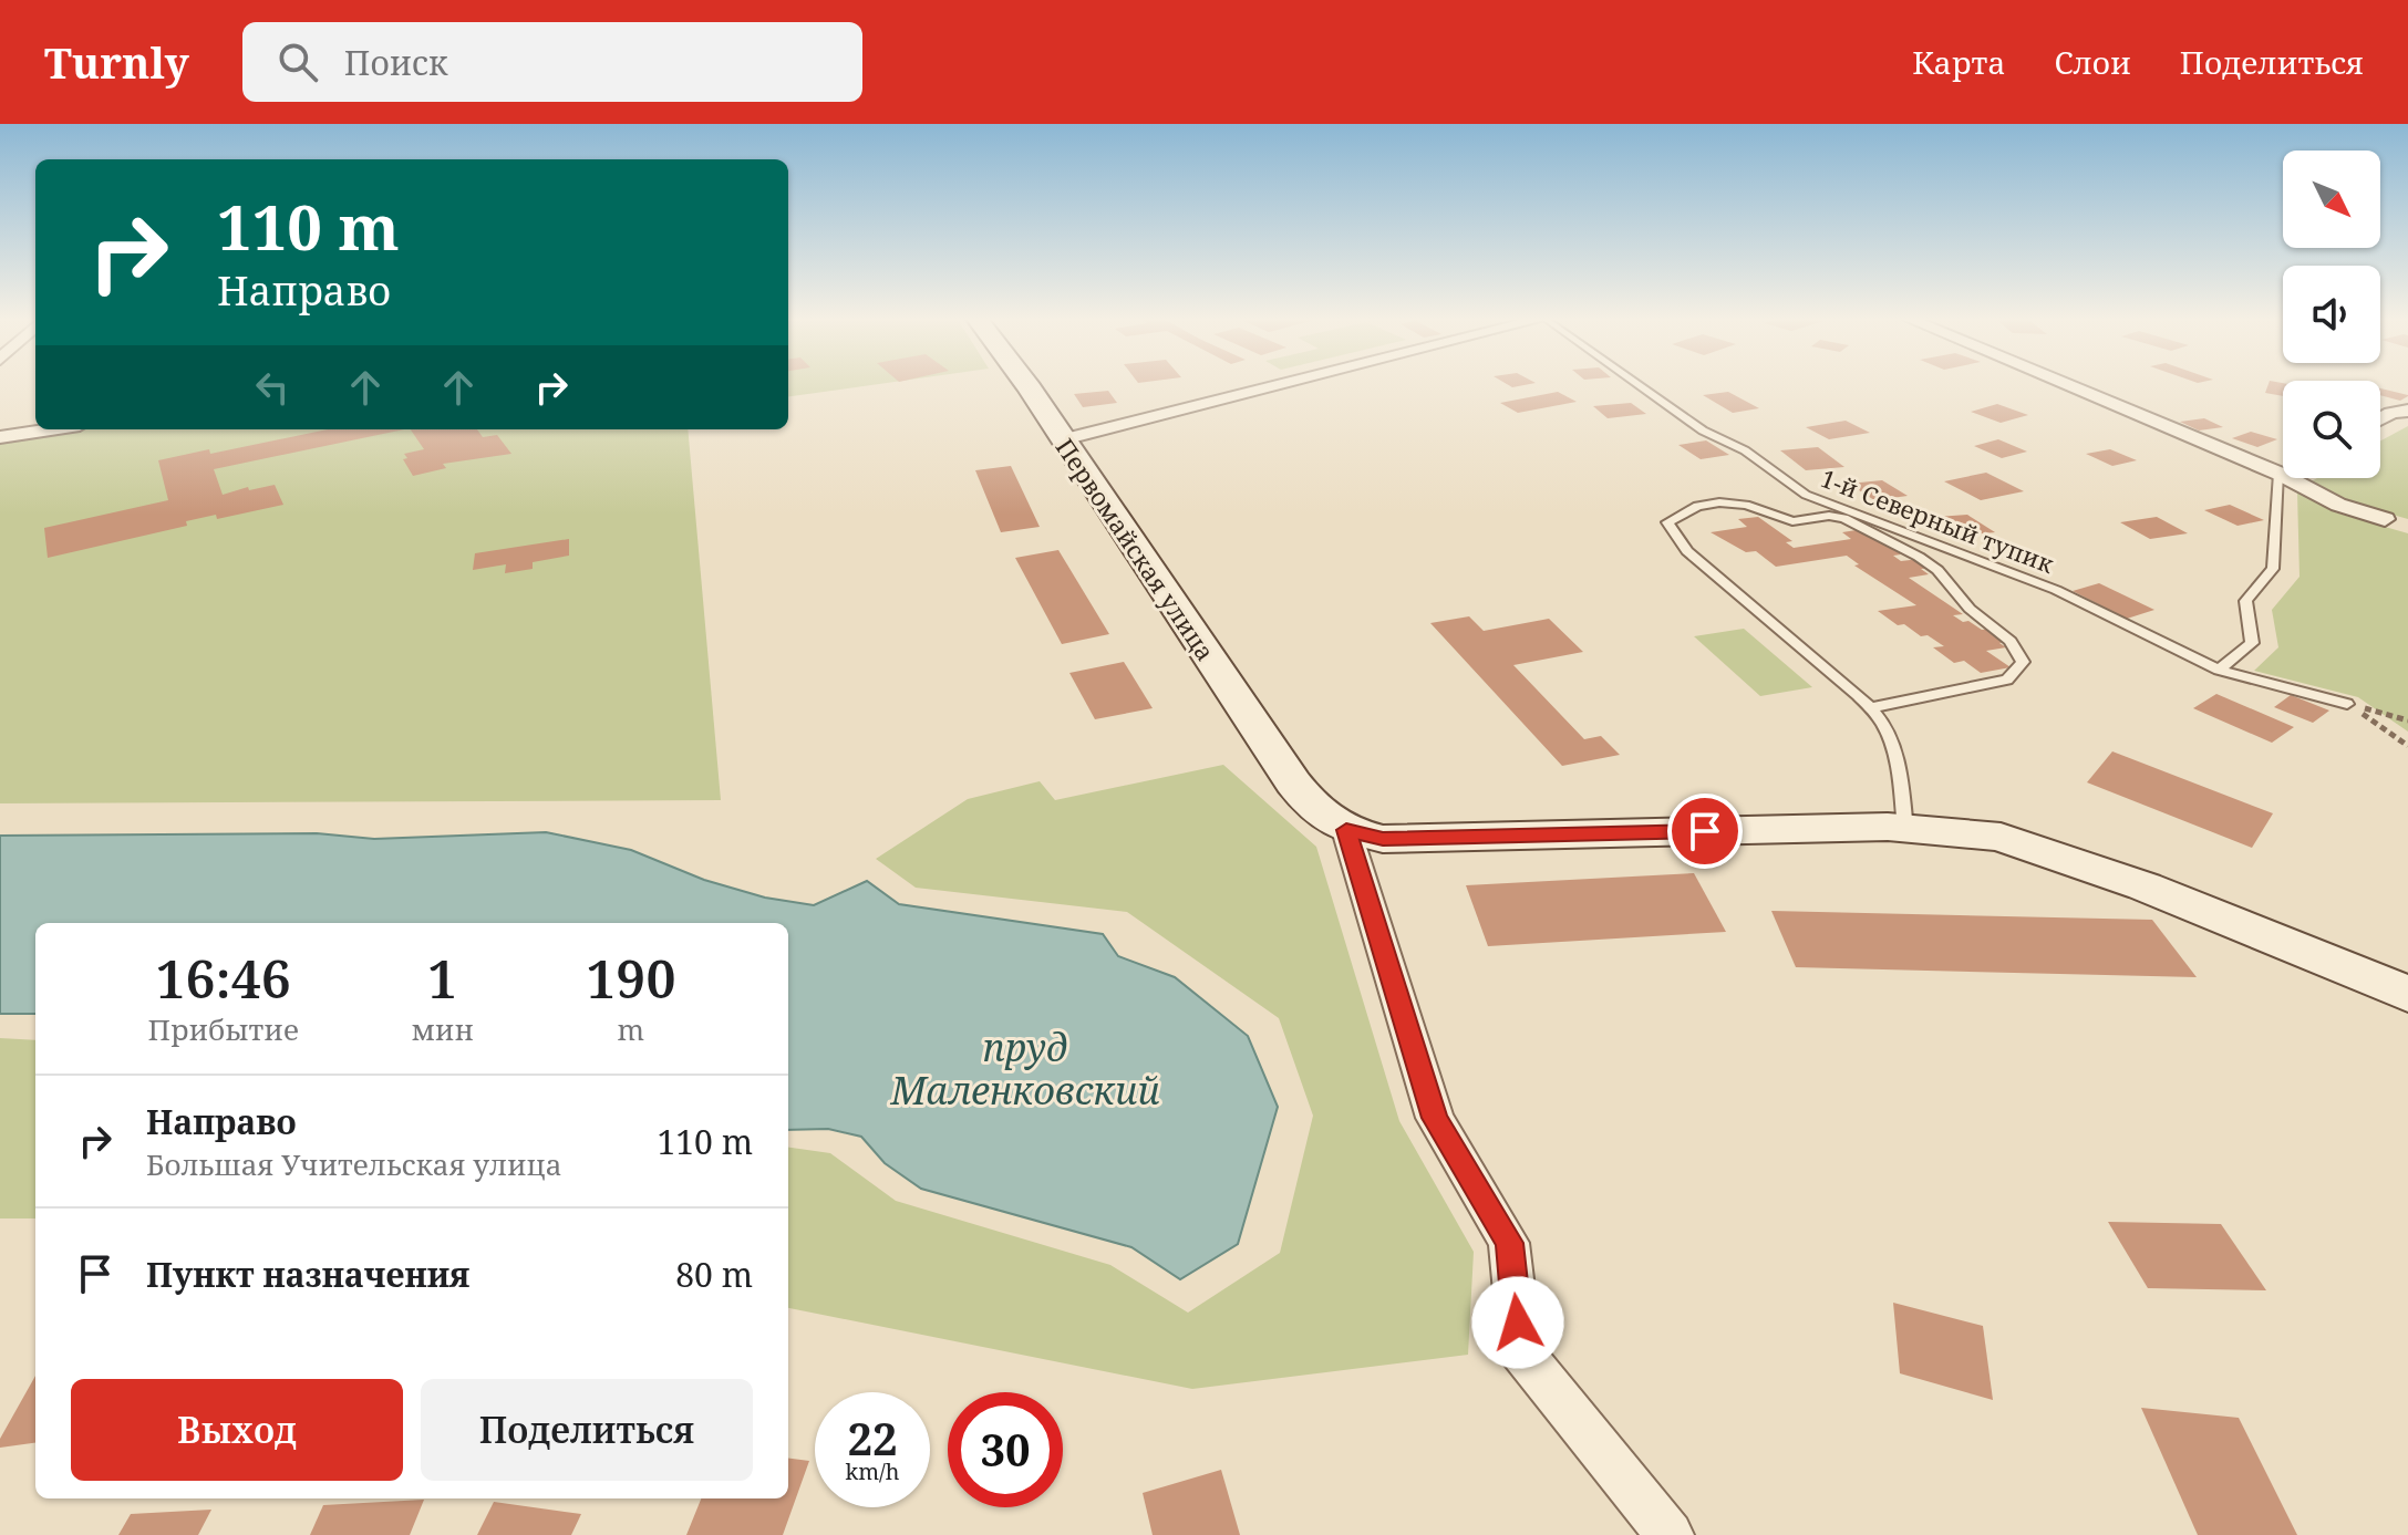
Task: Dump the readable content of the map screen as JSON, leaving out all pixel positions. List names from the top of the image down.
{
  "streets": {
    "main road": ["Первомайская улица"],
    "lane": ["1-й Северный тупик"]
  },
  "water": ["пруд Маленковский"],
  "north": "bottom right",
  "page": {
    "header": "Turnly",
    "search": "Поиск",
    "nav": ["Карта", "Слои", "Поделиться"],
    "turn": ["110 m", "Направо"],
    "eta": [
      "16:46",
      "Прибытие",
      "1",
      "мин",
      "190",
      "m"
    ],
    "list": [
      {
        "name": "Направо",
        "note": "Большая Учительская улица",
        "value": "110 m"
      },
      {
        "name": "Пункт назначения",
        "value": "80 m"
      }
    ],
    "buttons": ["Выход", "Поделиться"],
    "speed": "22 km/h",
    "limit": "30"
  }
}
